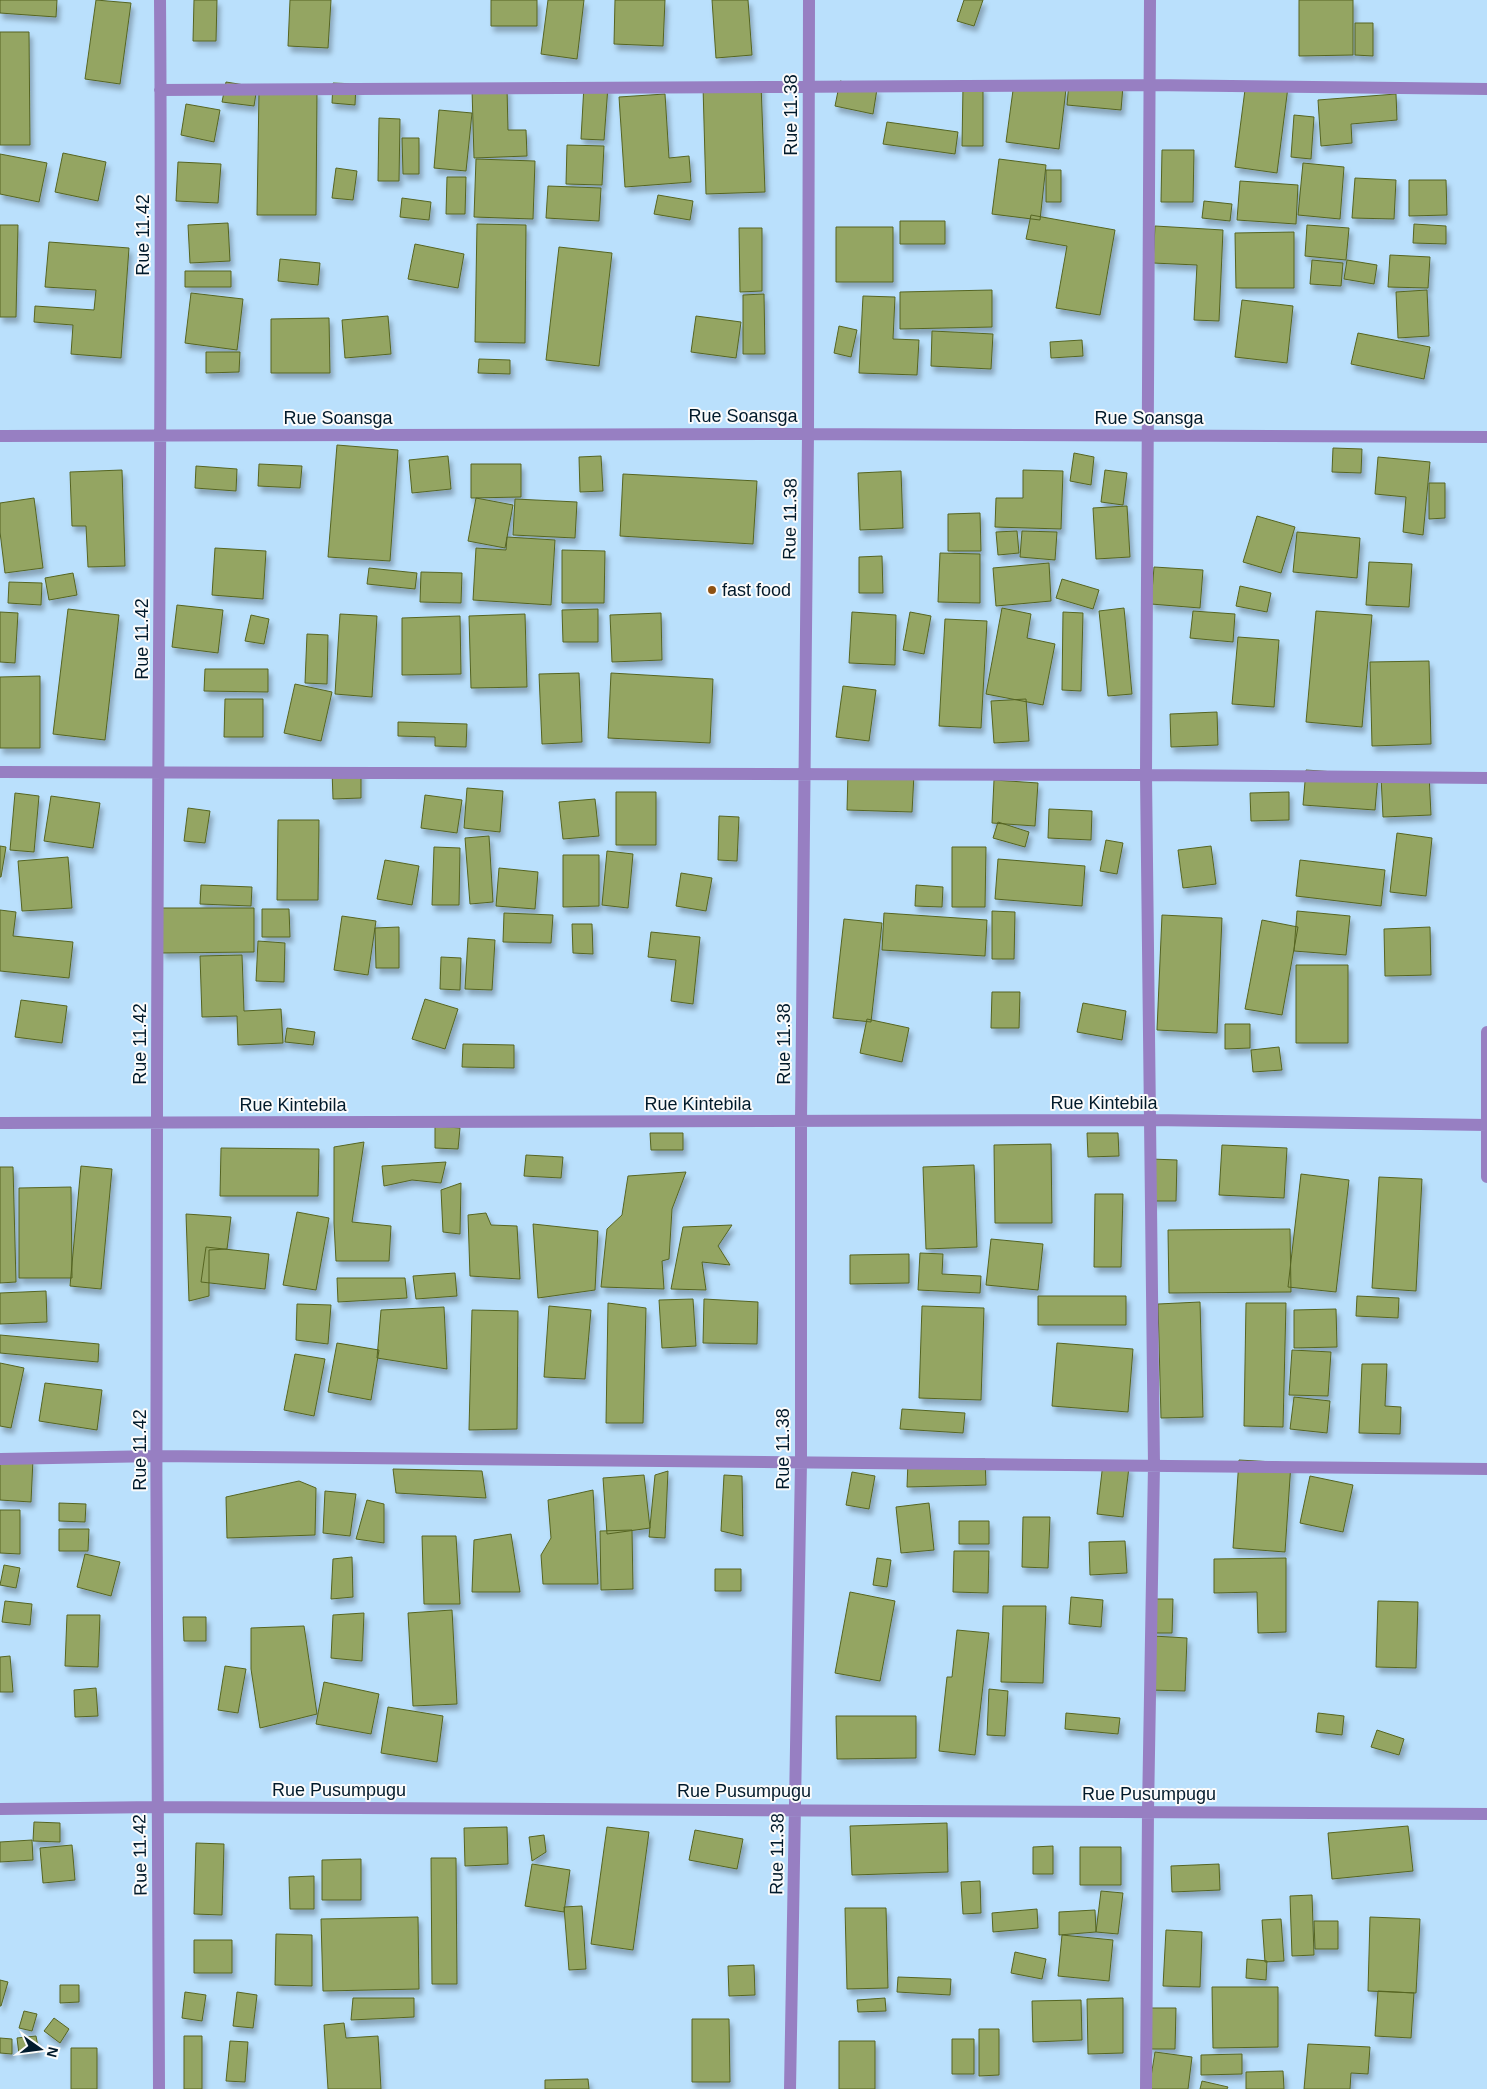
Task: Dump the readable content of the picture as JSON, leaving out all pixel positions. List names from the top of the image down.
{
  "streets": {
    "street": [
      "Rue 11.38",
      "Rue 11.42",
      "Rue Soansga",
      "Rue Kintebila",
      "Rue Pusumpugu"
    ]
  },
  "crossings": [
    ["Rue 11.38", "Rue Soansga"],
    ["Rue 11.38", "Rue Kintebila"],
    ["Rue 11.38", "Rue Pusumpugu"],
    ["Rue 11.42", "Rue Soansga"],
    ["Rue 11.42", "Rue Kintebila"],
    ["Rue 11.42", "Rue Pusumpugu"]
  ],
  "places": ["fast food"],
  "north": "right"
}
